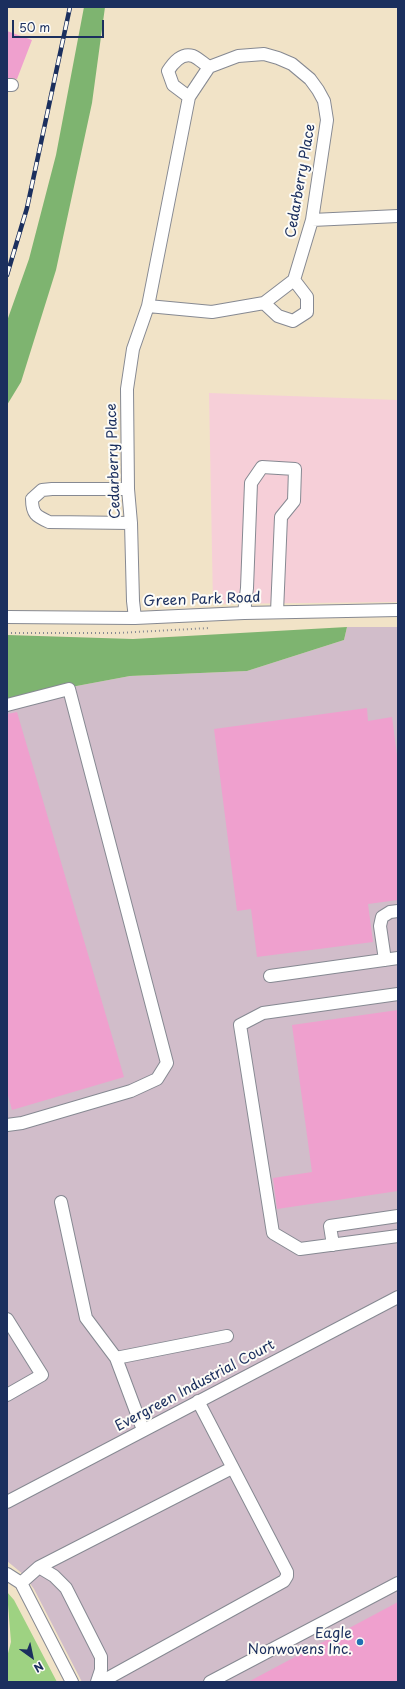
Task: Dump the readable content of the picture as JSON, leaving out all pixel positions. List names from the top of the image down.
{
  "streets": {
    "street": ["Cedarberry Place", "Green Park Road", "Evergreen Industrial Court"]
  },
  "crossings": [
    ["Cedarberry Place", "Green Park Road"]
  ],
  "places": ["Eagle Nonwovens Inc."],
  "scale_bar": "50 m",
  "north": "bottom right"
}
